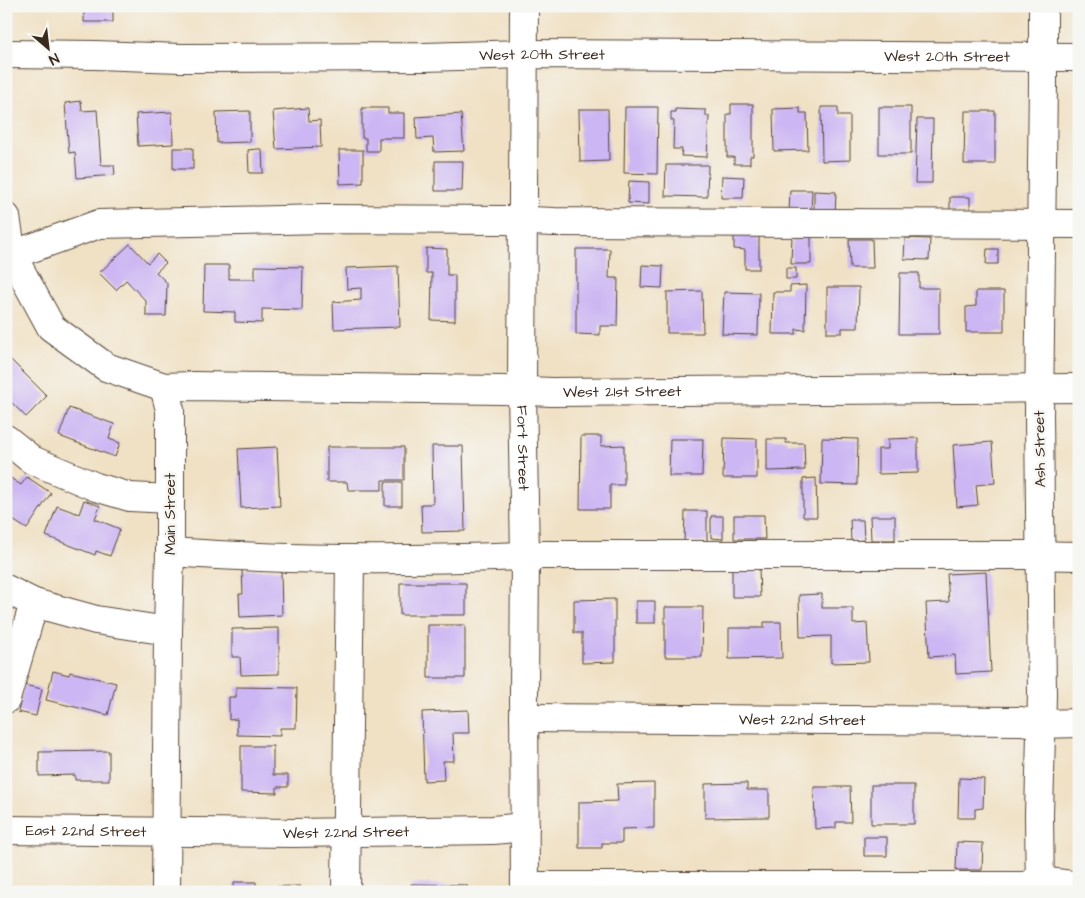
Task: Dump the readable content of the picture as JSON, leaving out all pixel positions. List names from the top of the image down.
{
  "streets": {
    "street": [
      "West 20th Street",
      "West 21st Street",
      "Fort Street",
      "Ash Street",
      "Main Street",
      "West 22nd Street",
      "East 22nd Street"
    ]
  },
  "crossings": [
    ["West 20th Street", "Fort Street"],
    ["West 20th Street", "Ash Street"],
    ["West 21st Street", "Fort Street"],
    ["West 21st Street", "Ash Street"],
    ["West 21st Street", "Main Street"],
    ["Fort Street", "West 22nd Street"],
    ["Ash Street", "West 22nd Street"],
    ["Main Street", "West 22nd Street"],
    ["Main Street", "East 22nd Street"],
    ["West 22nd Street", "East 22nd Street"]
  ],
  "north": "bottom right"
}
